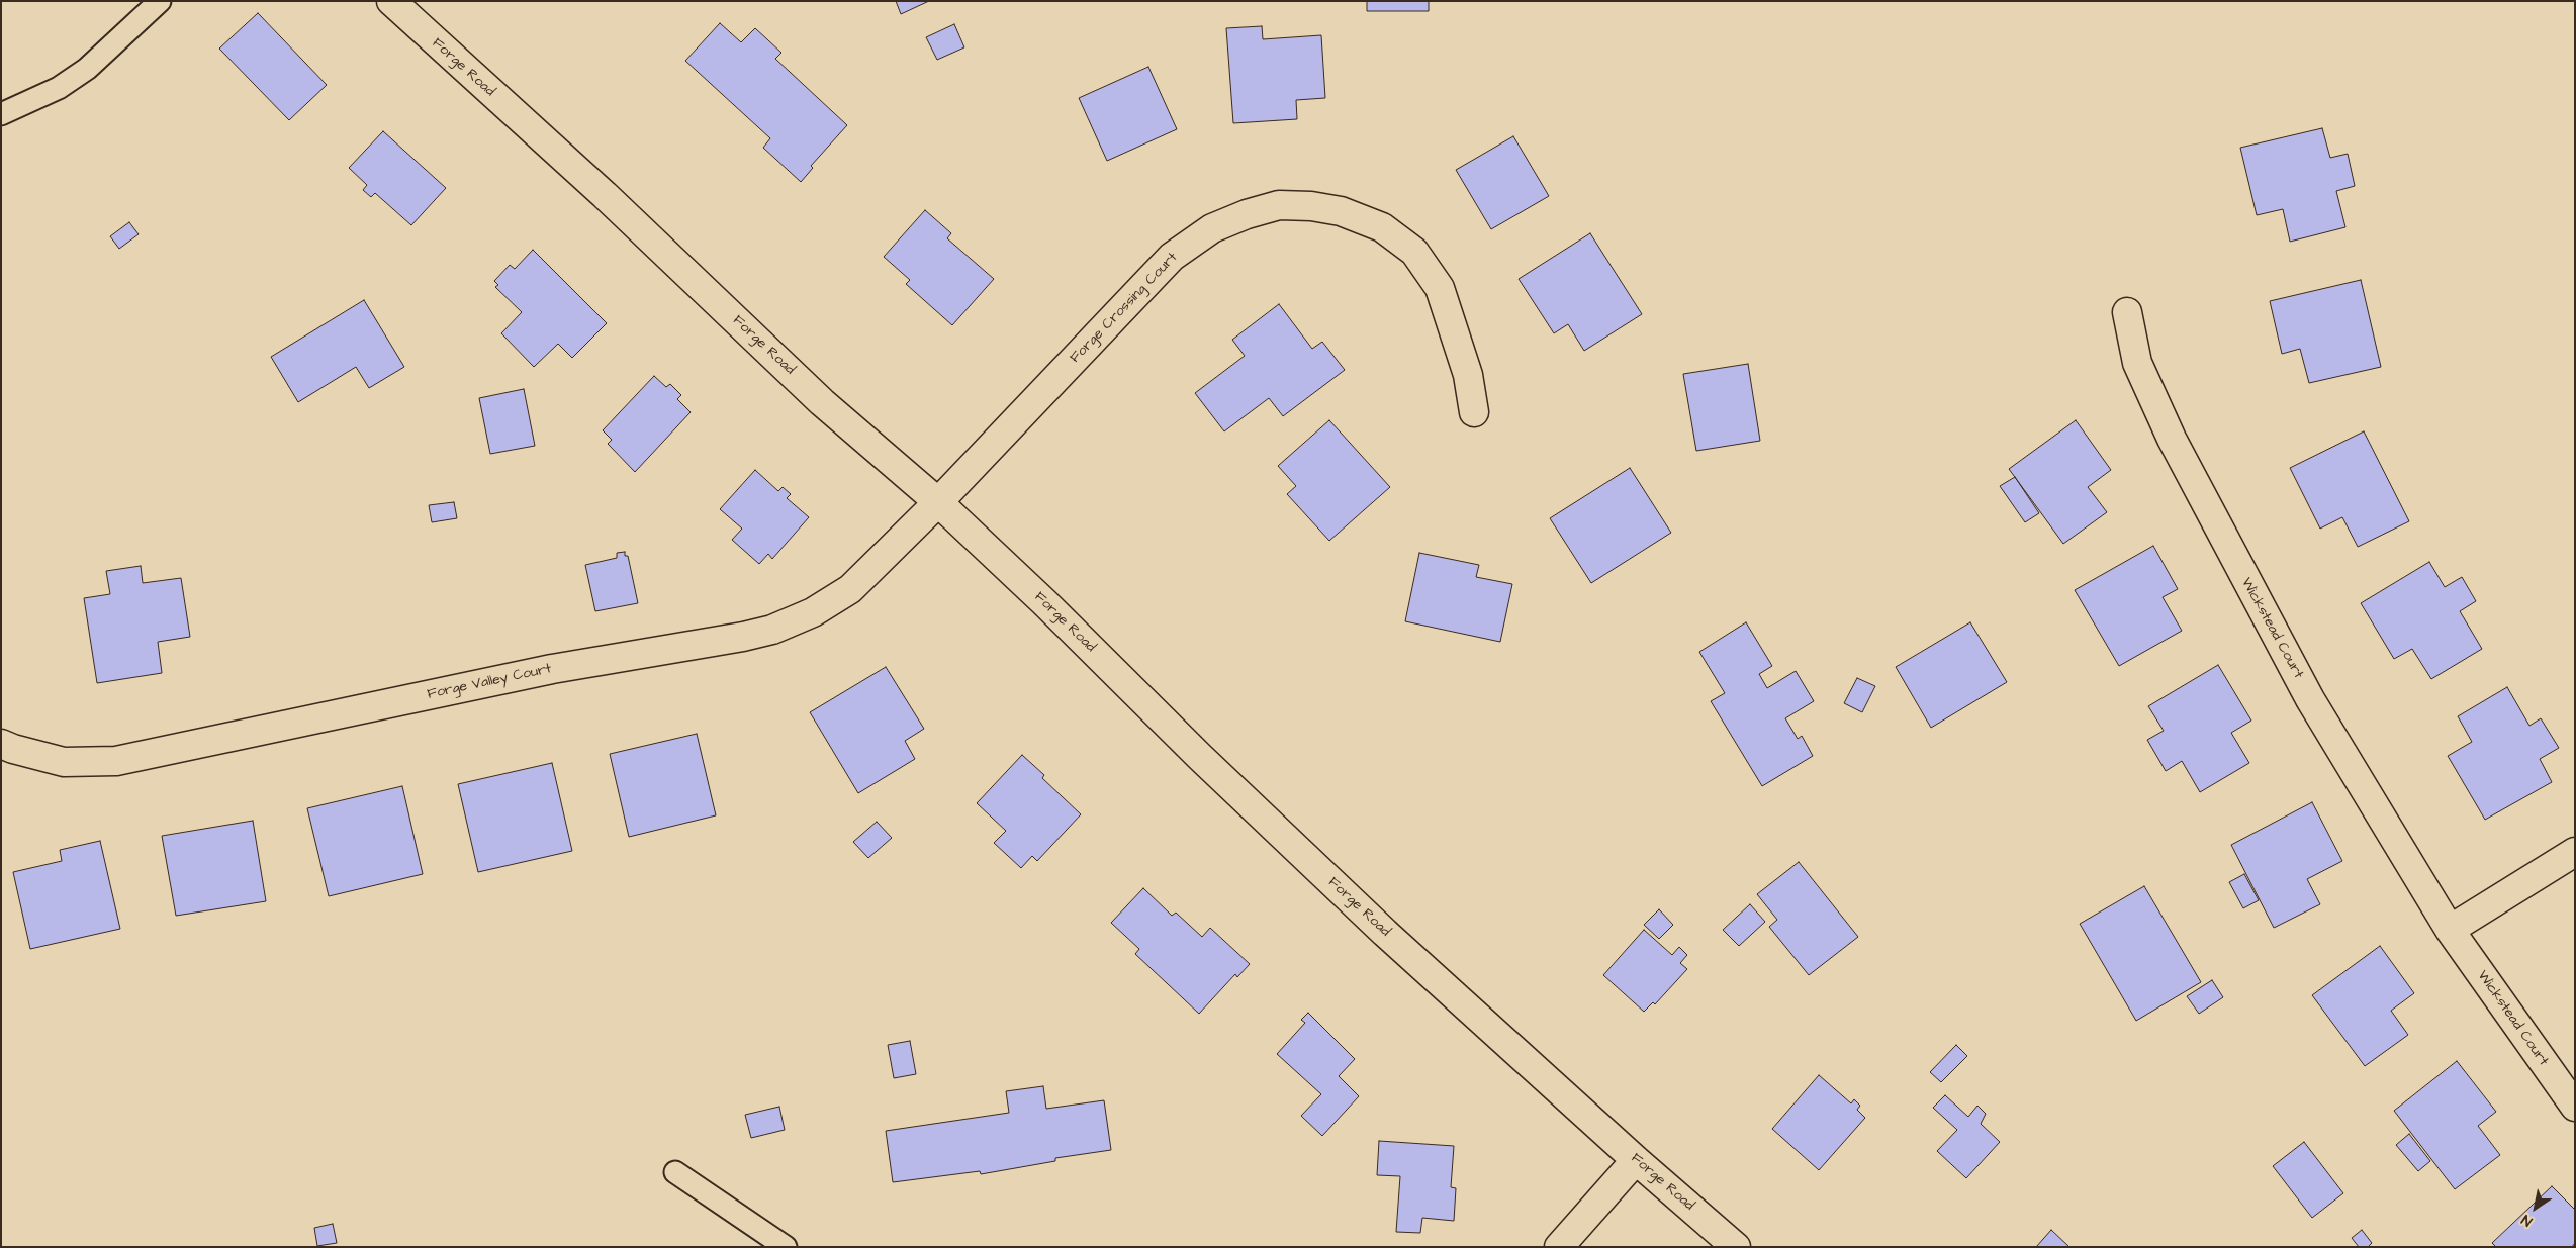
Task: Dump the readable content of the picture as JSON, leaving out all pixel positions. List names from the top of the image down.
{
  "streets": {
    "street": [
      "Forge Road",
      "Forge Crossing Court",
      "Wickstead Court",
      "Forge Valley Court"
    ]
  },
  "crossings": [
    ["Forge Road", "Forge Crossing Court"],
    ["Forge Road", "Forge Valley Court"],
    ["Forge Crossing Court", "Forge Valley Court"]
  ],
  "north": "bottom left"
}
